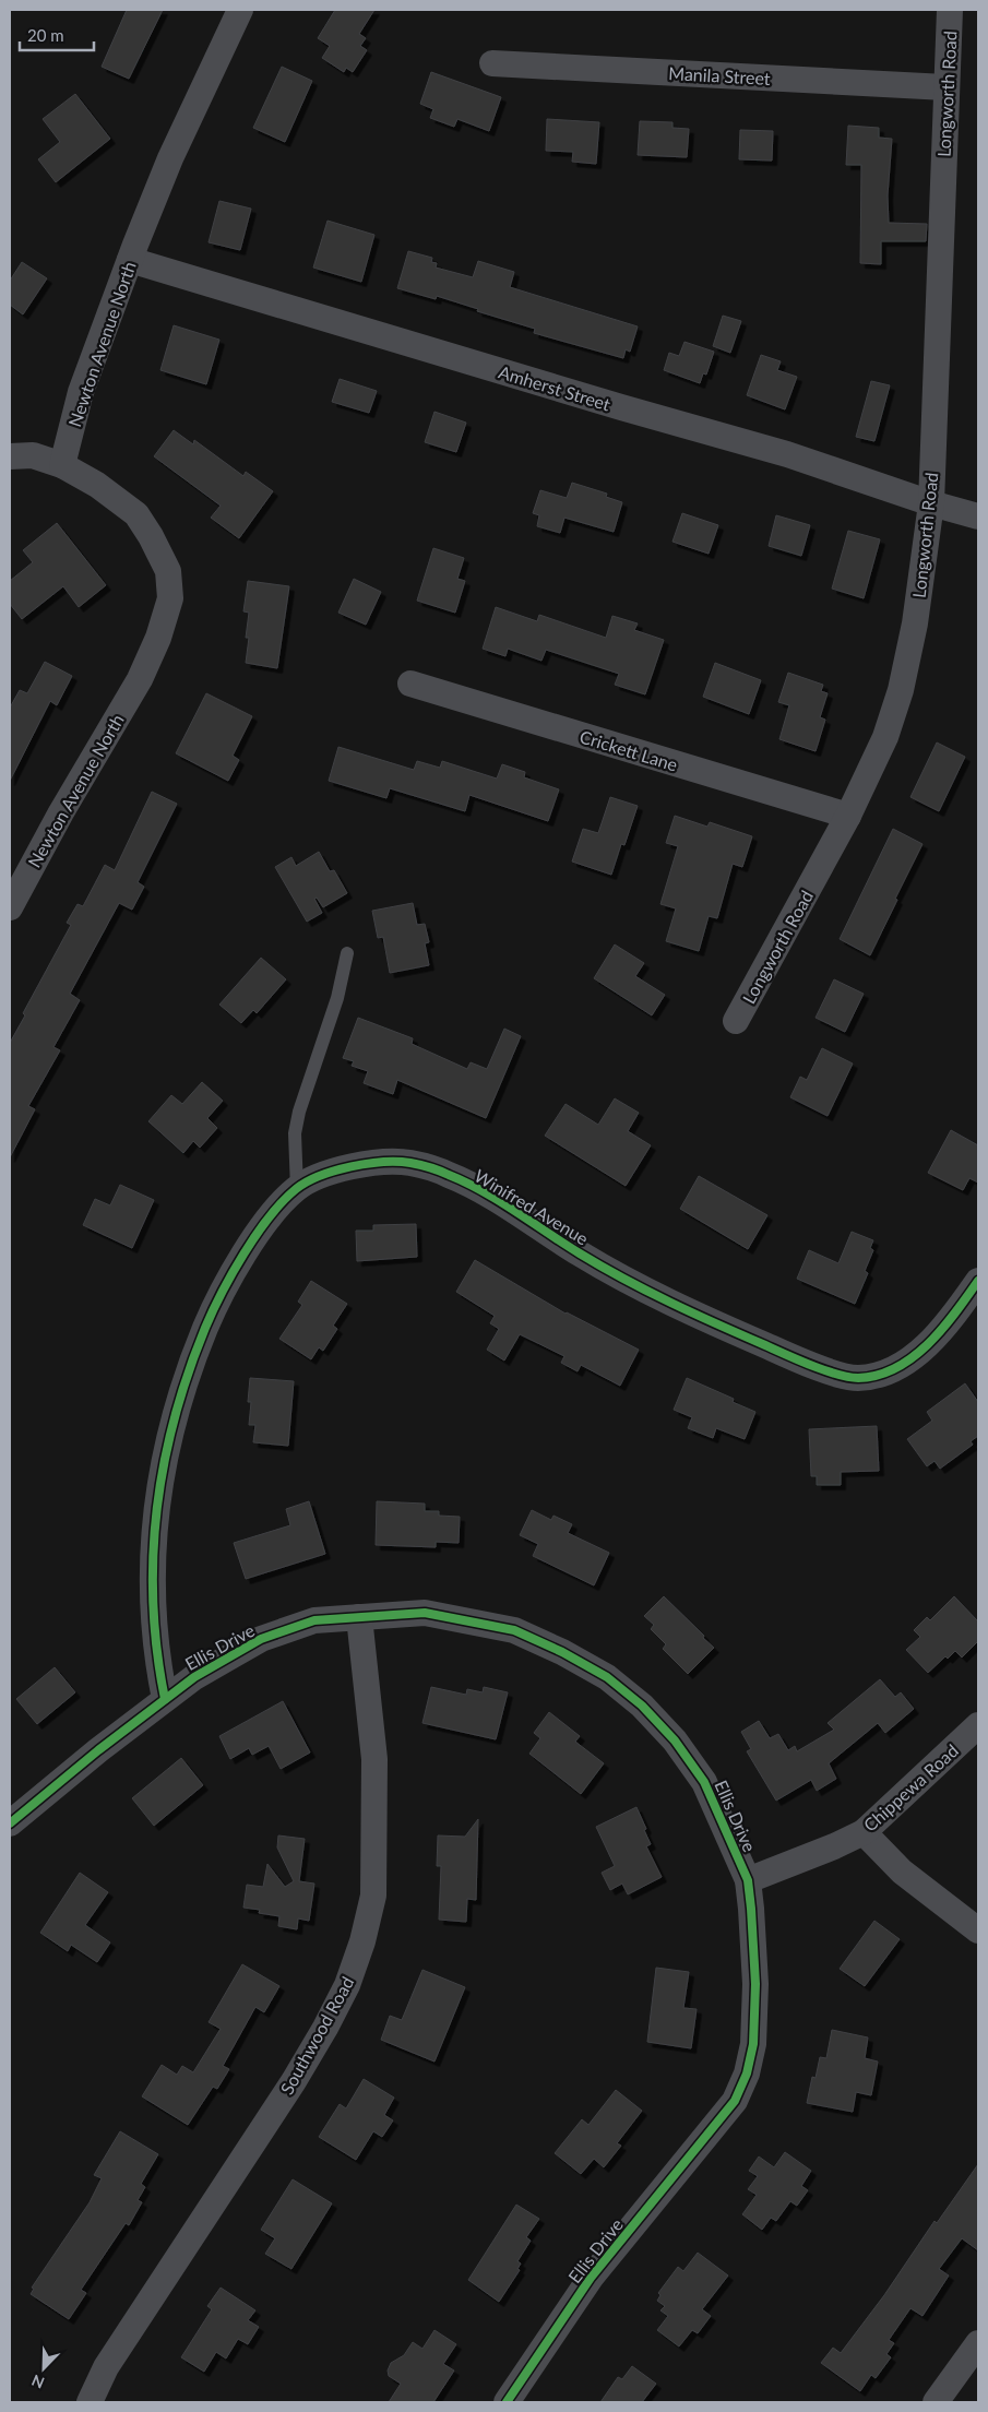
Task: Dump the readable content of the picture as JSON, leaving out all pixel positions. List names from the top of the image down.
{
  "streets": {
    "street": [
      "Manila Street",
      "Longworth Road",
      "Newton Avenue North",
      "Amherst Street",
      "Crickett Lane",
      "Winifred Avenue",
      "Ellis Drive",
      "Chippewa Road",
      "Southwood Road"
    ]
  },
  "crossings": [
    ["Manila Street", "Longworth Road"],
    ["Longworth Road", "Amherst Street"],
    ["Longworth Road", "Crickett Lane"],
    ["Newton Avenue North", "Amherst Street"],
    ["Winifred Avenue", "Ellis Drive"],
    ["Ellis Drive", "Chippewa Road"],
    ["Ellis Drive", "Southwood Road"]
  ],
  "scale_bar": "20 m",
  "north": "bottom left"
}
